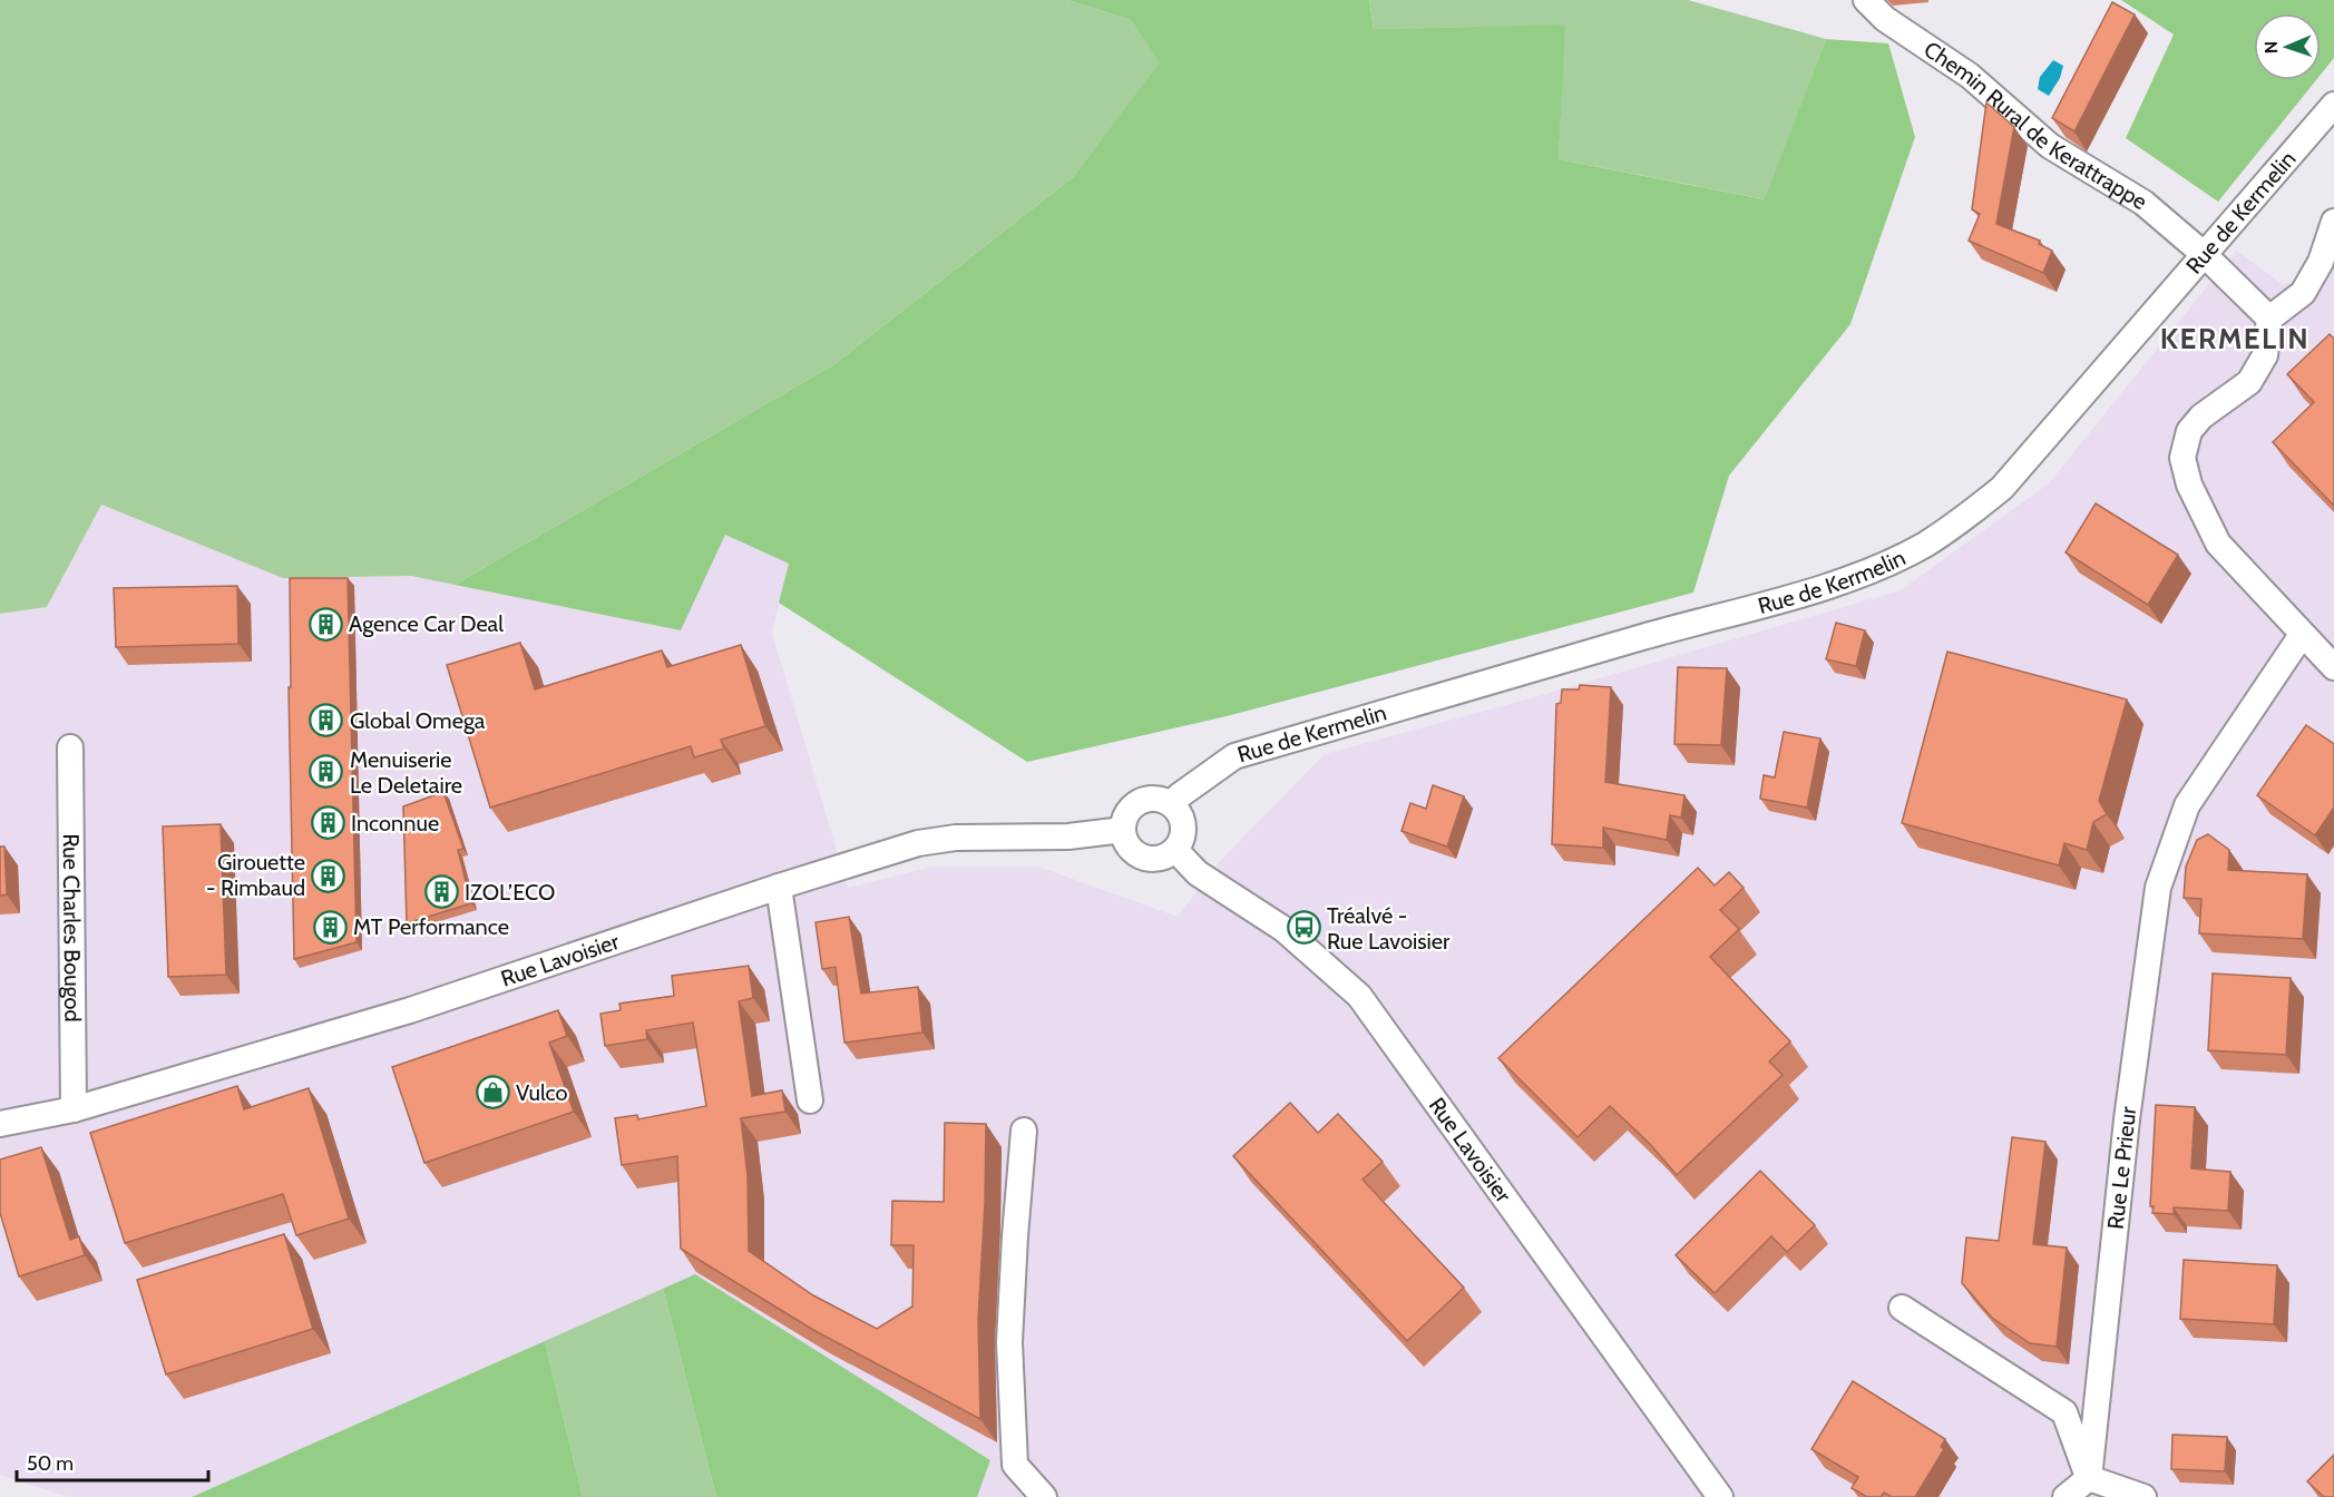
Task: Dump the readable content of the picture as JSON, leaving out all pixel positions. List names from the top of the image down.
{
  "streets": {
    "street": [
      "Chemin Rural de Kerattrappe",
      "Rue de Kermelin",
      "Rue Charles Bougod",
      "Rue Lavoisier",
      "Rue Le Prieur"
    ]
  },
  "crossings": [
    ["Chemin Rural de Kerattrappe", "Rue de Kermelin"],
    ["Rue de Kermelin", "Rue Lavoisier"],
    ["Rue Charles Bougod", "Rue Lavoisier"]
  ],
  "districts": ["KERMELIN"],
  "places": {
    "building": [
      "Agence Car Deal",
      "Global Omega",
      "Menuiserie Le Deletaire",
      "Inconnue",
      "Girouette - Rimbaud",
      "IZOL’ECO",
      "MT Performance"
    ],
    "bus stop": ["Tréalvé - Rue Lavoisier"],
    "shop": ["Vulco"]
  },
  "scale_bar": "50 m",
  "north": "left"
}
